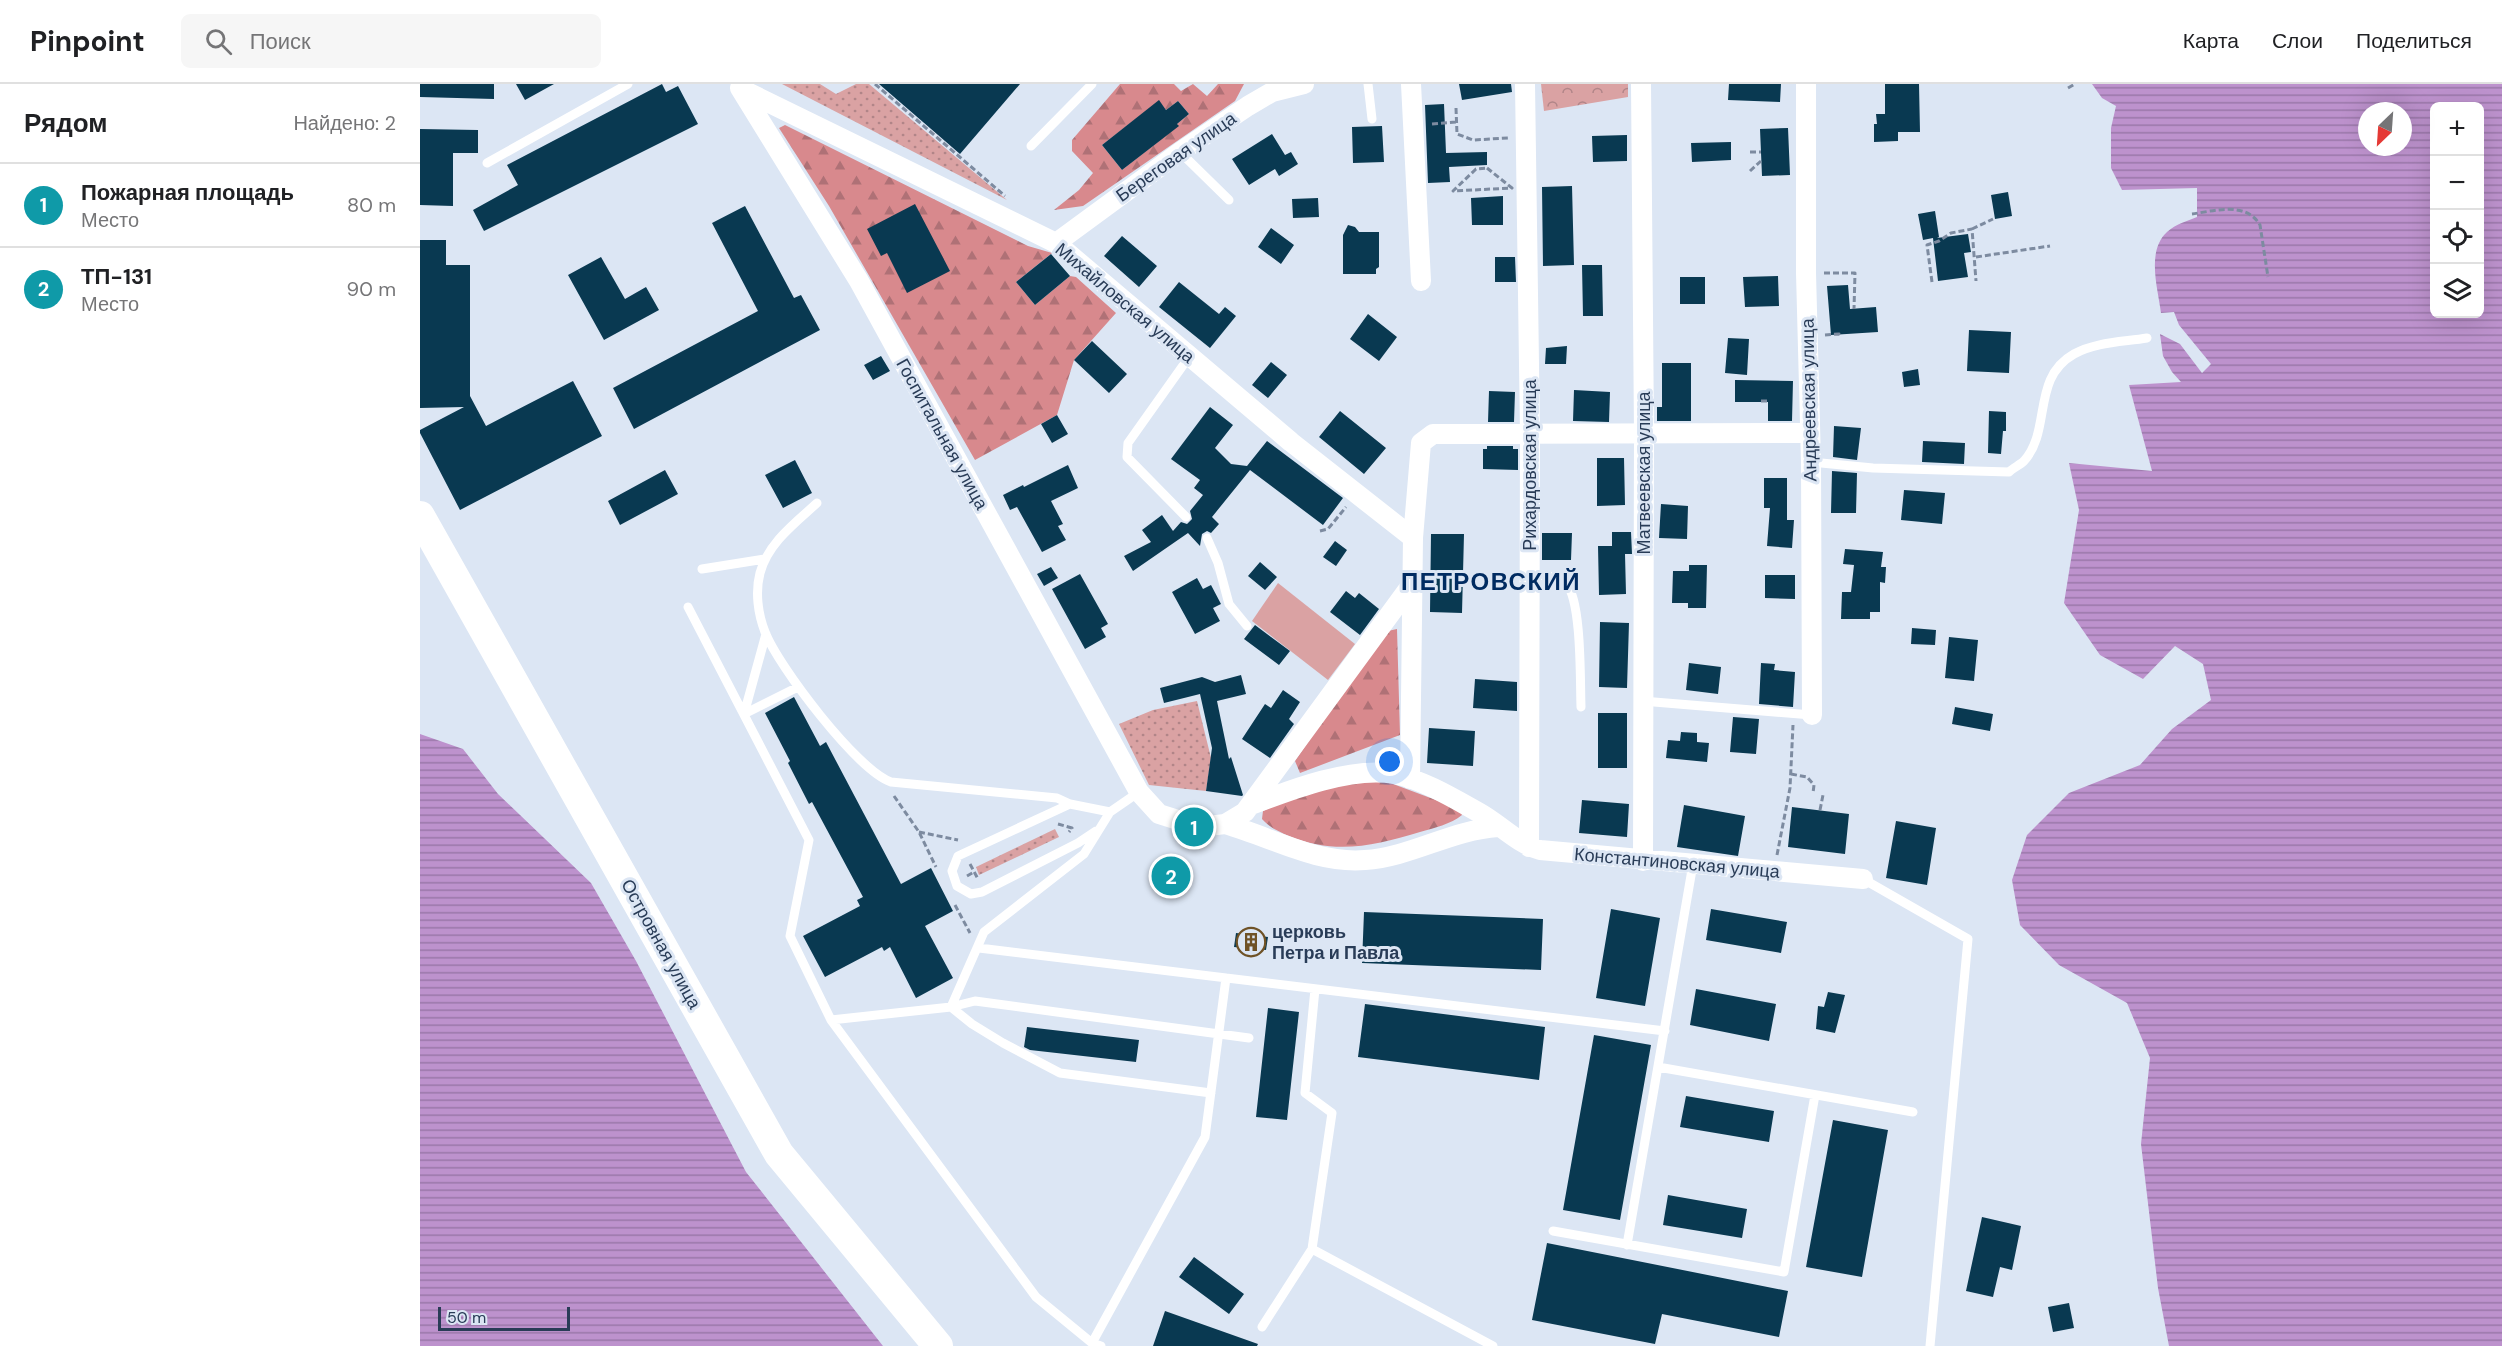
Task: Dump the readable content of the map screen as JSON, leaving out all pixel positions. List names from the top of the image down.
{
  "streets": {
    "main road": ["Островная улица"],
    "street": [
      "Береговая улица",
      "Михайловская улица",
      "Андреевская улица",
      "Госпитальная улица",
      "Рихардовская улица",
      "Матвеевская улица",
      "Константиновская улица"
    ]
  },
  "crossings": [
    ["Береговая улица", "Михайловская улица"],
    ["Михайловская улица", "Госпитальная улица"],
    ["Рихардовская улица", "Константиновская улица"],
    ["Матвеевская улица", "Константиновская улица"]
  ],
  "districts": ["ПЕТРОВСКИЙ"],
  "places": {
    "building": ["церковь Петра и Павла"]
  },
  "scale_bar": "50 m",
  "north": "bottom left",
  "page": {
    "header": "Pinpoint",
    "search": "Поиск",
    "nav": ["Карта", "Слои", "Поделиться"],
    "heading": ["Рядом", "Найдено: 2"],
    "map_buttons": ["+", "−"],
    "list": [
      {
        "mark": "1",
        "name": "Пожарная площадь",
        "note": "Место",
        "value": "80 m"
      },
      {
        "mark": "2",
        "name": "ТП-131",
        "note": "Место",
        "value": "90 m"
      }
    ],
    "pins": ["1", "2"],
    "scale": "50 m"
  }
}
